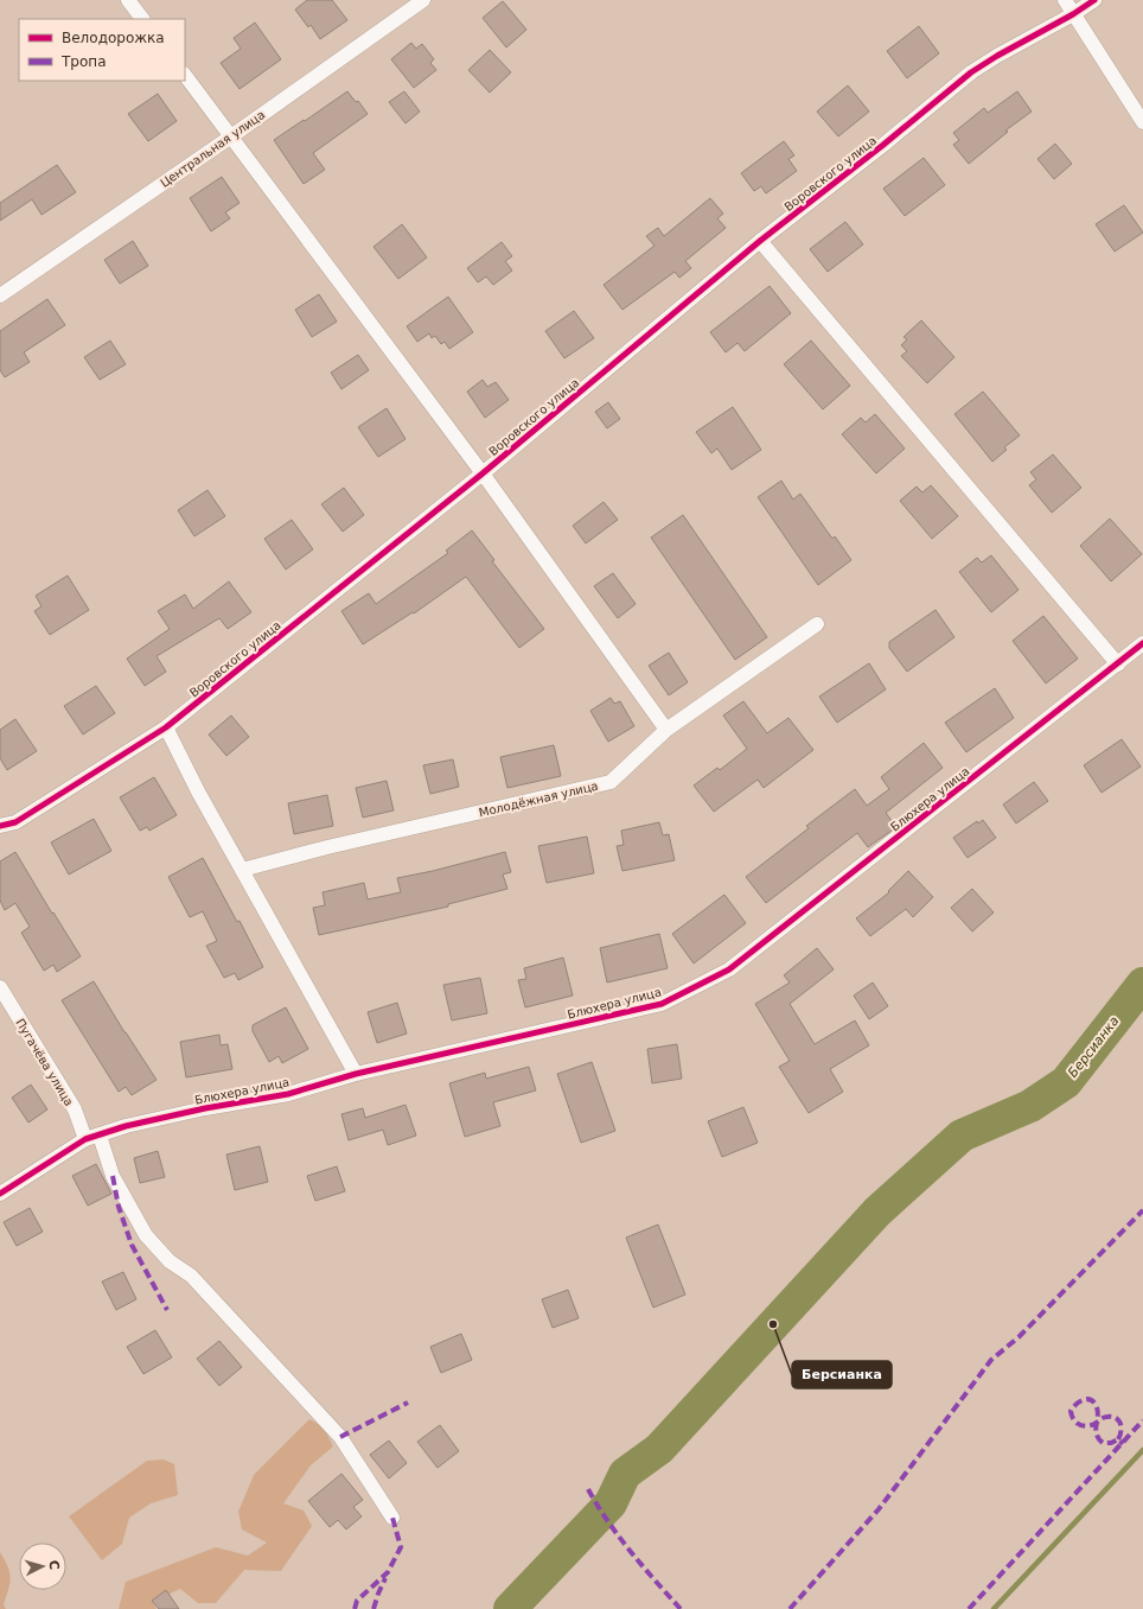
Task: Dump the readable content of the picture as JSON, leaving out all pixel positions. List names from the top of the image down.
{
  "streets": {
    "street": [
      "Центральная улица",
      "Воровского улица",
      "Молодёжная улица",
      "Блюхера улица",
      "Пугачёва улица"
    ]
  },
  "crossings": [
    ["Блюхера улица", "Пугачёва улица"]
  ],
  "water": ["Берсианка"],
  "places": ["Берсианка"],
  "legend": ["Велодорожка", "Тропа"],
  "north": "right"
}
